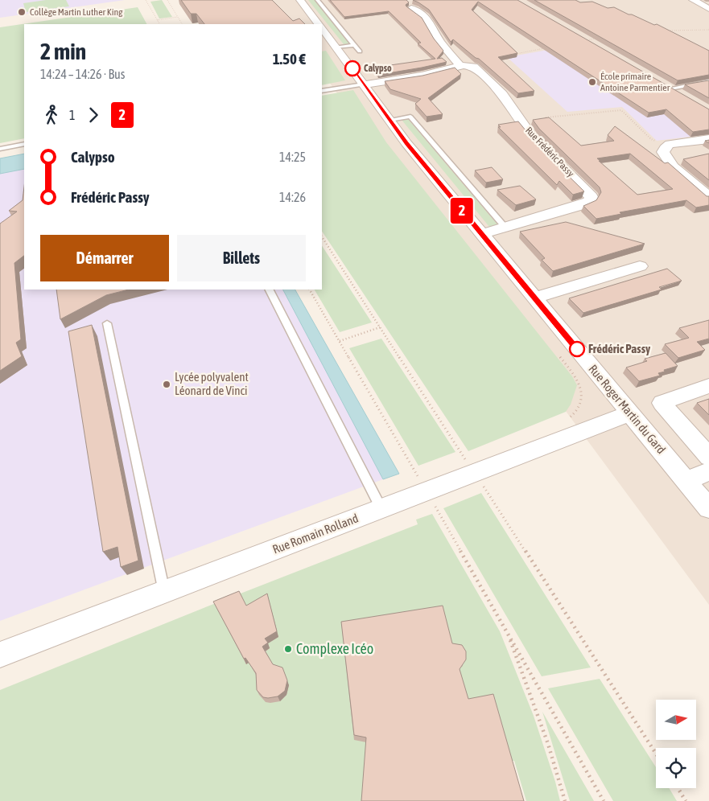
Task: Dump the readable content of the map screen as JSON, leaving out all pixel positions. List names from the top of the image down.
{
  "streets": {
    "street": ["Rue Frédéric Passy", "Rue Roger Martin du Gard", "Rue Romain Rolland"]
  },
  "crossings": [
    ["Rue Frédéric Passy", "Rue Roger Martin du Gard"],
    ["Rue Roger Martin du Gard", "Rue Romain Rolland"]
  ],
  "places": [
    "Collège Martin Luther King",
    "Calypso",
    "École primaire Antoine Parmentier",
    "Frédéric Passy",
    "Lycée polyvalent Léonard de Vinci",
    "Complexe Icéo"
  ],
  "lines": ["bus line 2"],
  "north": "right",
  "page": {
    "on_map": "2",
    "heading": ["2 min", "14:24 – 14:26 · Bus", "1.50 €"],
    "legs": ["1", "2"],
    "list": [
      {
        "name": "Calypso",
        "value": "14:25"
      },
      {
        "name": "Frédéric Passy",
        "value": "14:26"
      }
    ],
    "buttons": ["Démarrer", "Billets"]
  }
}
